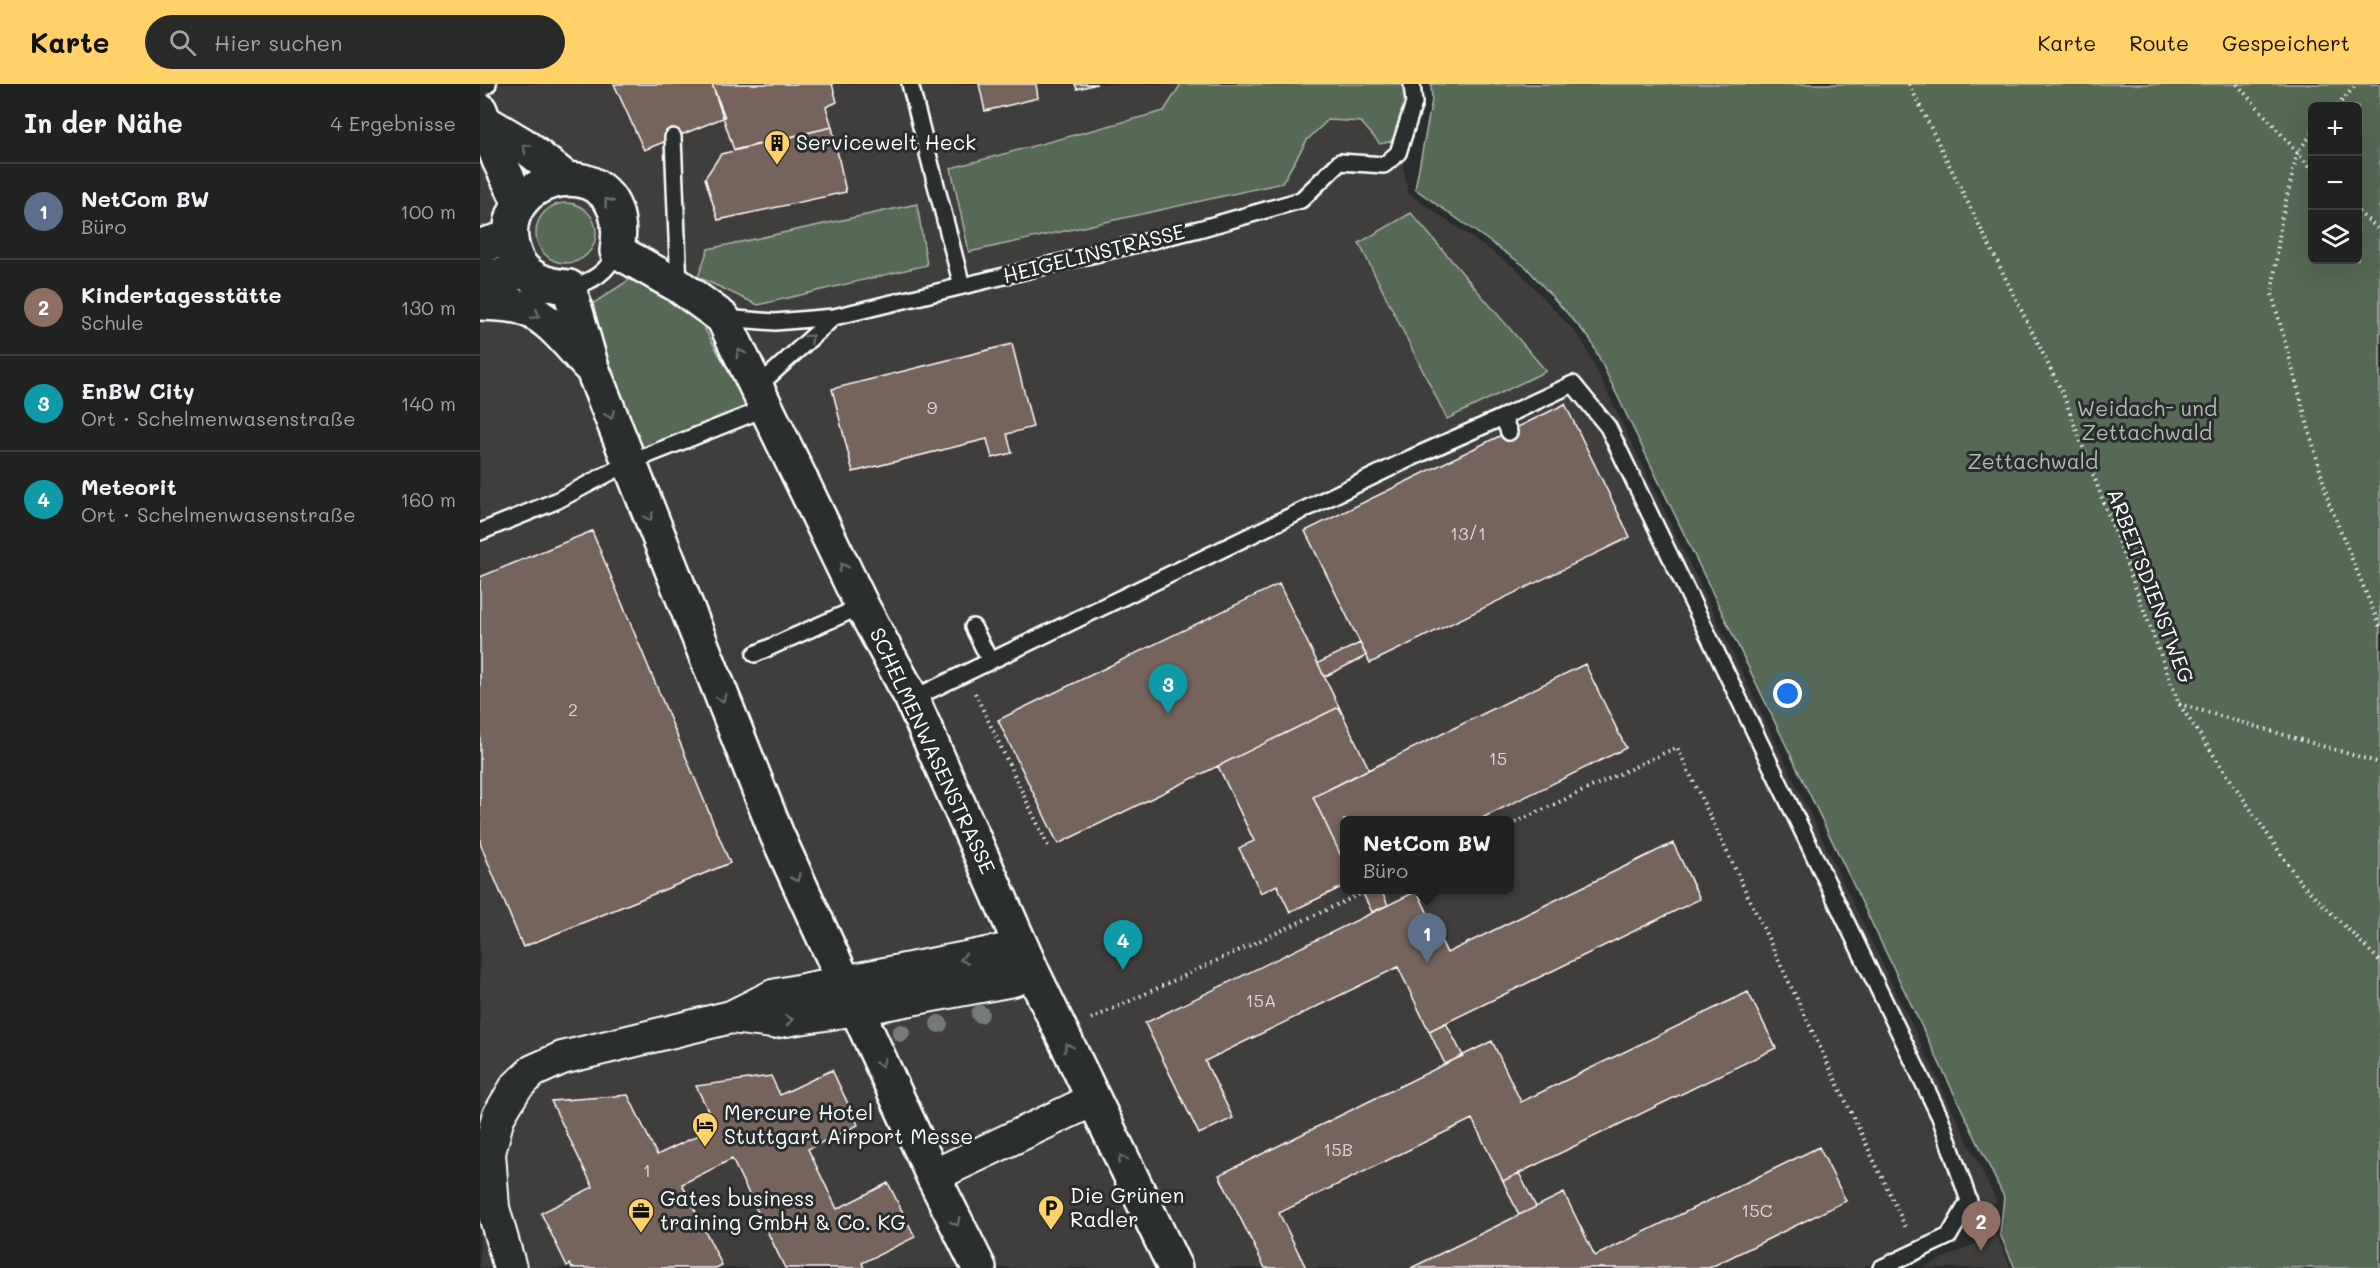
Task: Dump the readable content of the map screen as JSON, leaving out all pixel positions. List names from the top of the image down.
{
  "streets": {
    "street": ["SCHELMENWASENSTRASSE"],
    "lane": ["HEIGELINSTRASSE"],
    "path": ["ARBEITSDIENSTWEG"]
  },
  "crossings": [
    ["HEIGELINSTRASSE", "SCHELMENWASENSTRASSE"]
  ],
  "parks": ["Weidach- und Zettachwald", "Zettachwald"],
  "places": {
    "building": ["Servicewelt Heck"],
    "hotel": ["Mercure Hotel Stuttgart Airport Messe"],
    "parking": ["Die Grünen Radler"],
    "office": ["Gates business training GmbH & Co. KG"]
  },
  "house_numbers": [
    "9",
    "13/1",
    "2",
    "15",
    "15A",
    "15B",
    "1",
    "15C"
  ],
  "page": {
    "header": "Karte",
    "search": "Hier suchen",
    "nav": ["Karte", "Route", "Gespeichert"],
    "heading": ["In der Nähe", "4 Ergebnisse"],
    "map_buttons": ["+", "−"],
    "list": [
      {
        "mark": "1",
        "name": "NetCom BW",
        "note": "Büro",
        "value": "100 m"
      },
      {
        "mark": "2",
        "name": "Kindertagesstätte",
        "note": "Schule",
        "value": "130 m"
      },
      {
        "mark": "3",
        "name": "EnBW City",
        "note": "Ort · Schelmenwasenstraße",
        "value": "140 m"
      },
      {
        "mark": "4",
        "name": "Meteorit",
        "note": "Ort · Schelmenwasenstraße",
        "value": "160 m"
      }
    ],
    "pins": [
      "3",
      "1",
      "4",
      "2"
    ],
    "popup": ["NetCom BW", "Büro"]
  }
}
